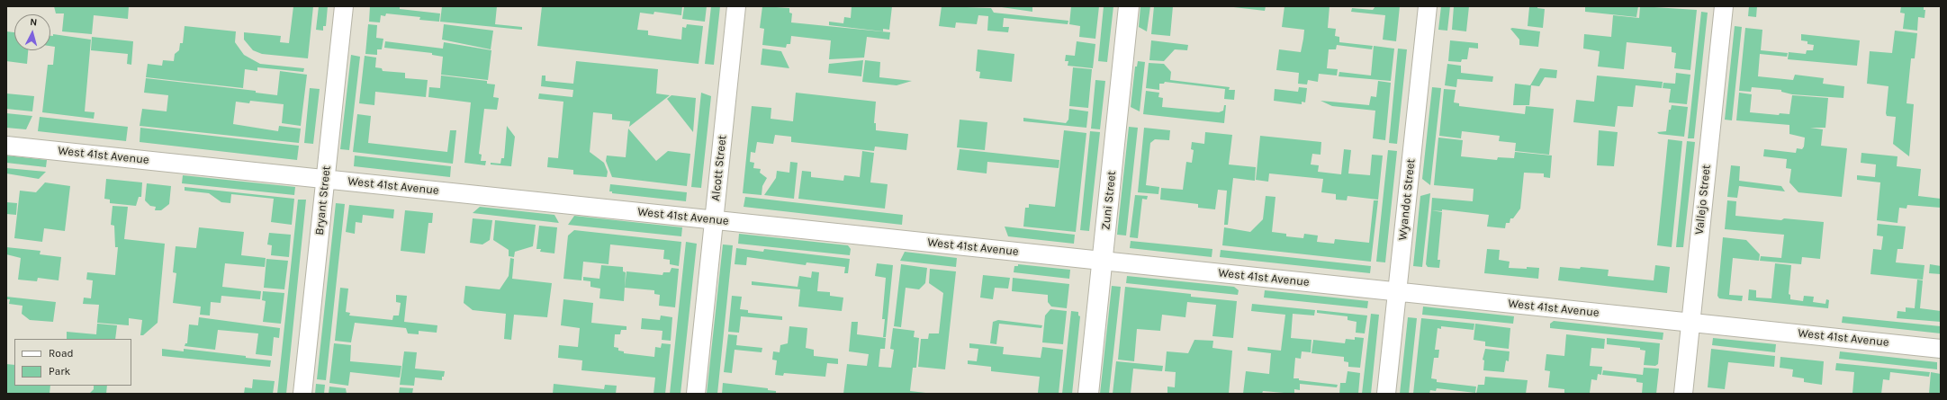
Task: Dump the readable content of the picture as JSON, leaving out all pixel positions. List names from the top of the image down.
{
  "streets": {
    "street": [
      "West 41st Avenue",
      "Alcott Street",
      "Wyandot Street",
      "Vallejo Street",
      "Bryant Street",
      "Zuni Street"
    ]
  },
  "crossings": [
    ["West 41st Avenue", "Alcott Street"],
    ["West 41st Avenue", "Wyandot Street"],
    ["West 41st Avenue", "Vallejo Street"],
    ["West 41st Avenue", "Bryant Street"],
    ["West 41st Avenue", "Zuni Street"]
  ],
  "legend": ["Road", "Park"],
  "north": "top"
}
